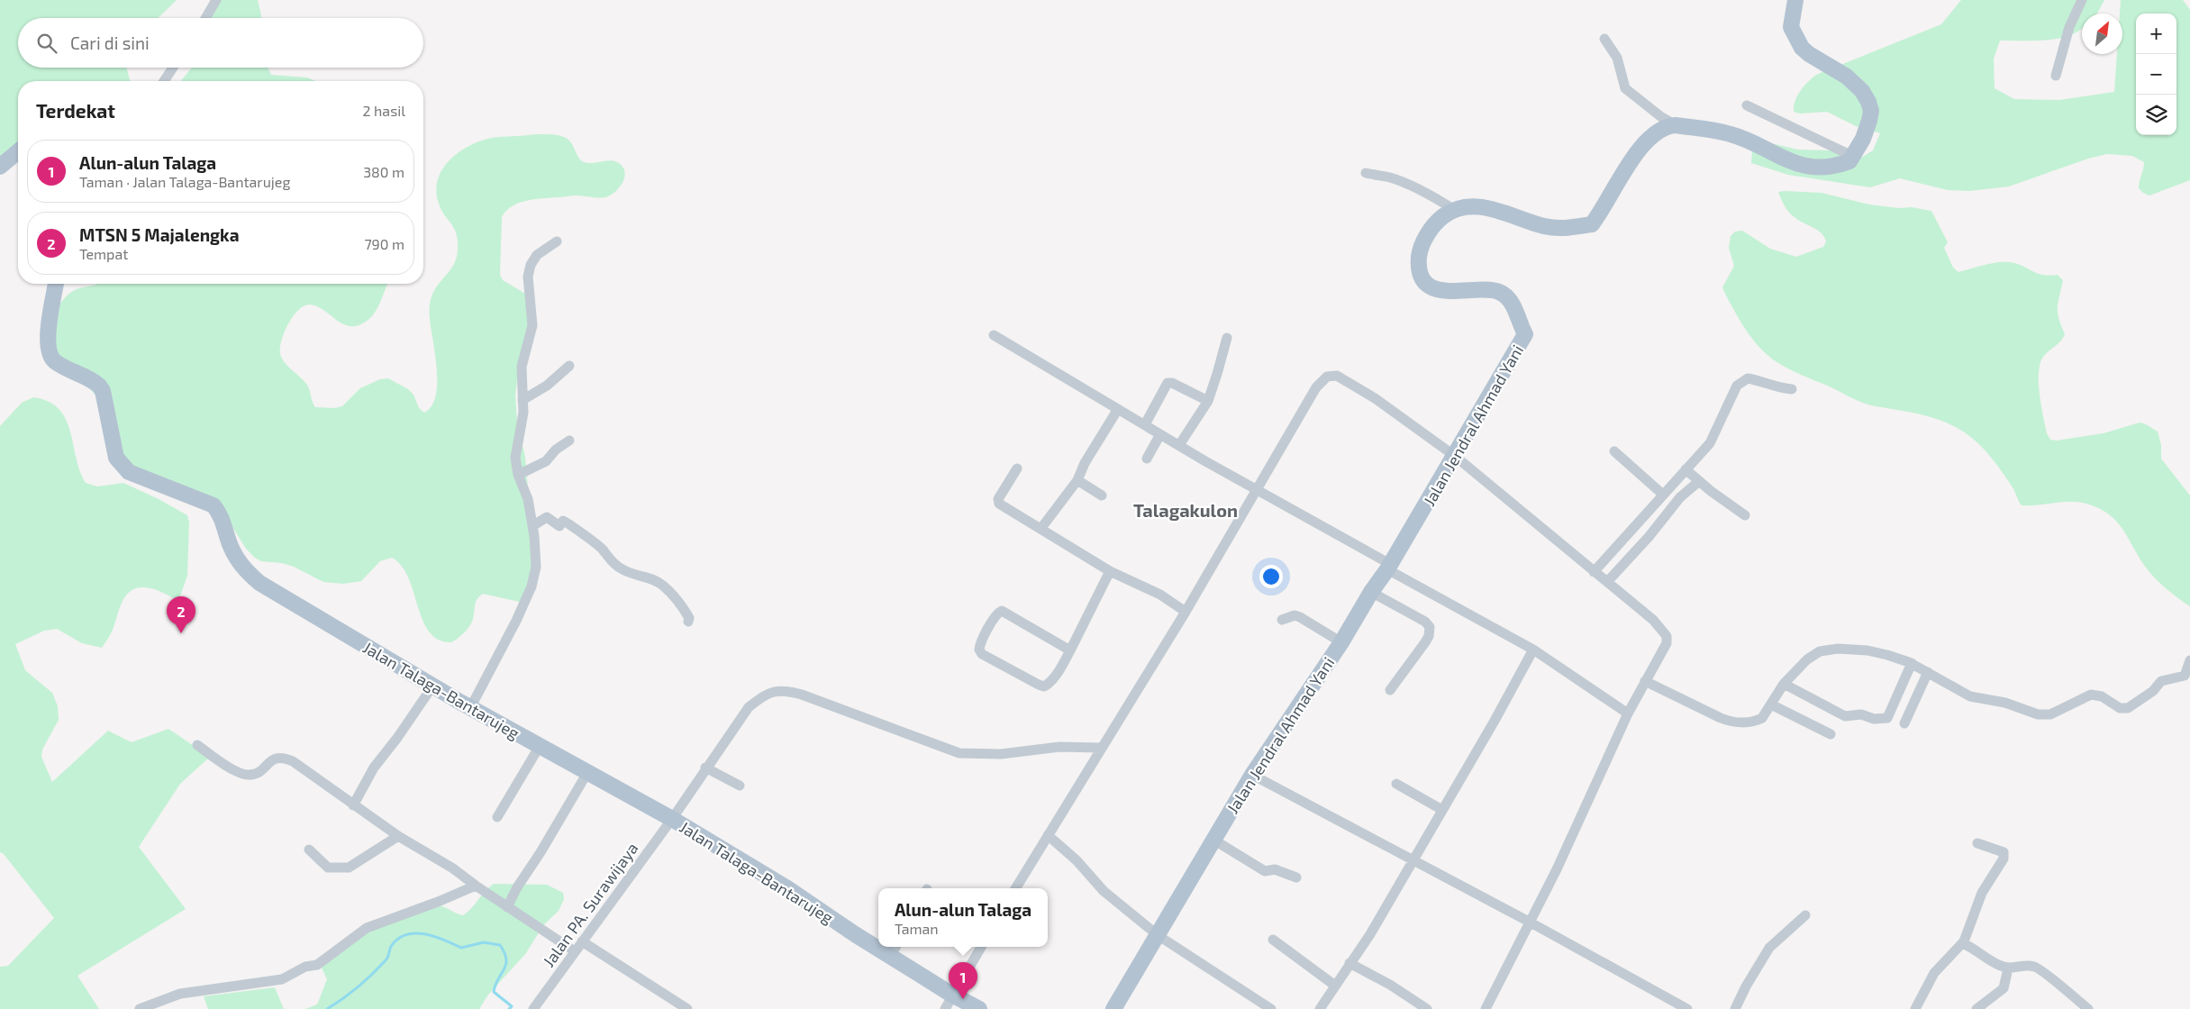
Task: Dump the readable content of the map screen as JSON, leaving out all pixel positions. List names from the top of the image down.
{
  "streets": {
    "main road": ["Jalan Jendral Ahmad Yani", "Jalan Talaga-Bantarujeg"],
    "street": ["Jalan PA. Surawijaya"]
  },
  "crossings": [
    ["Jalan Talaga-Bantarujeg", "Jalan PA. Surawijaya"]
  ],
  "districts": ["Talagakulon"],
  "north": "top right",
  "page": {
    "map_buttons": ["+", "−"],
    "search": "Cari di sini",
    "heading": ["Terdekat", "2 hasil"],
    "list": [
      {
        "mark": "1",
        "name": "Alun-alun Talaga",
        "note": "Taman · Jalan Talaga-Bantarujeg",
        "value": "380 m"
      },
      {
        "mark": "2",
        "name": "MTSN 5 Majalengka",
        "note": "Tempat",
        "value": "790 m"
      }
    ],
    "pins": ["2", "1"],
    "popup": ["Alun-alun Talaga", "Taman"]
  }
}
